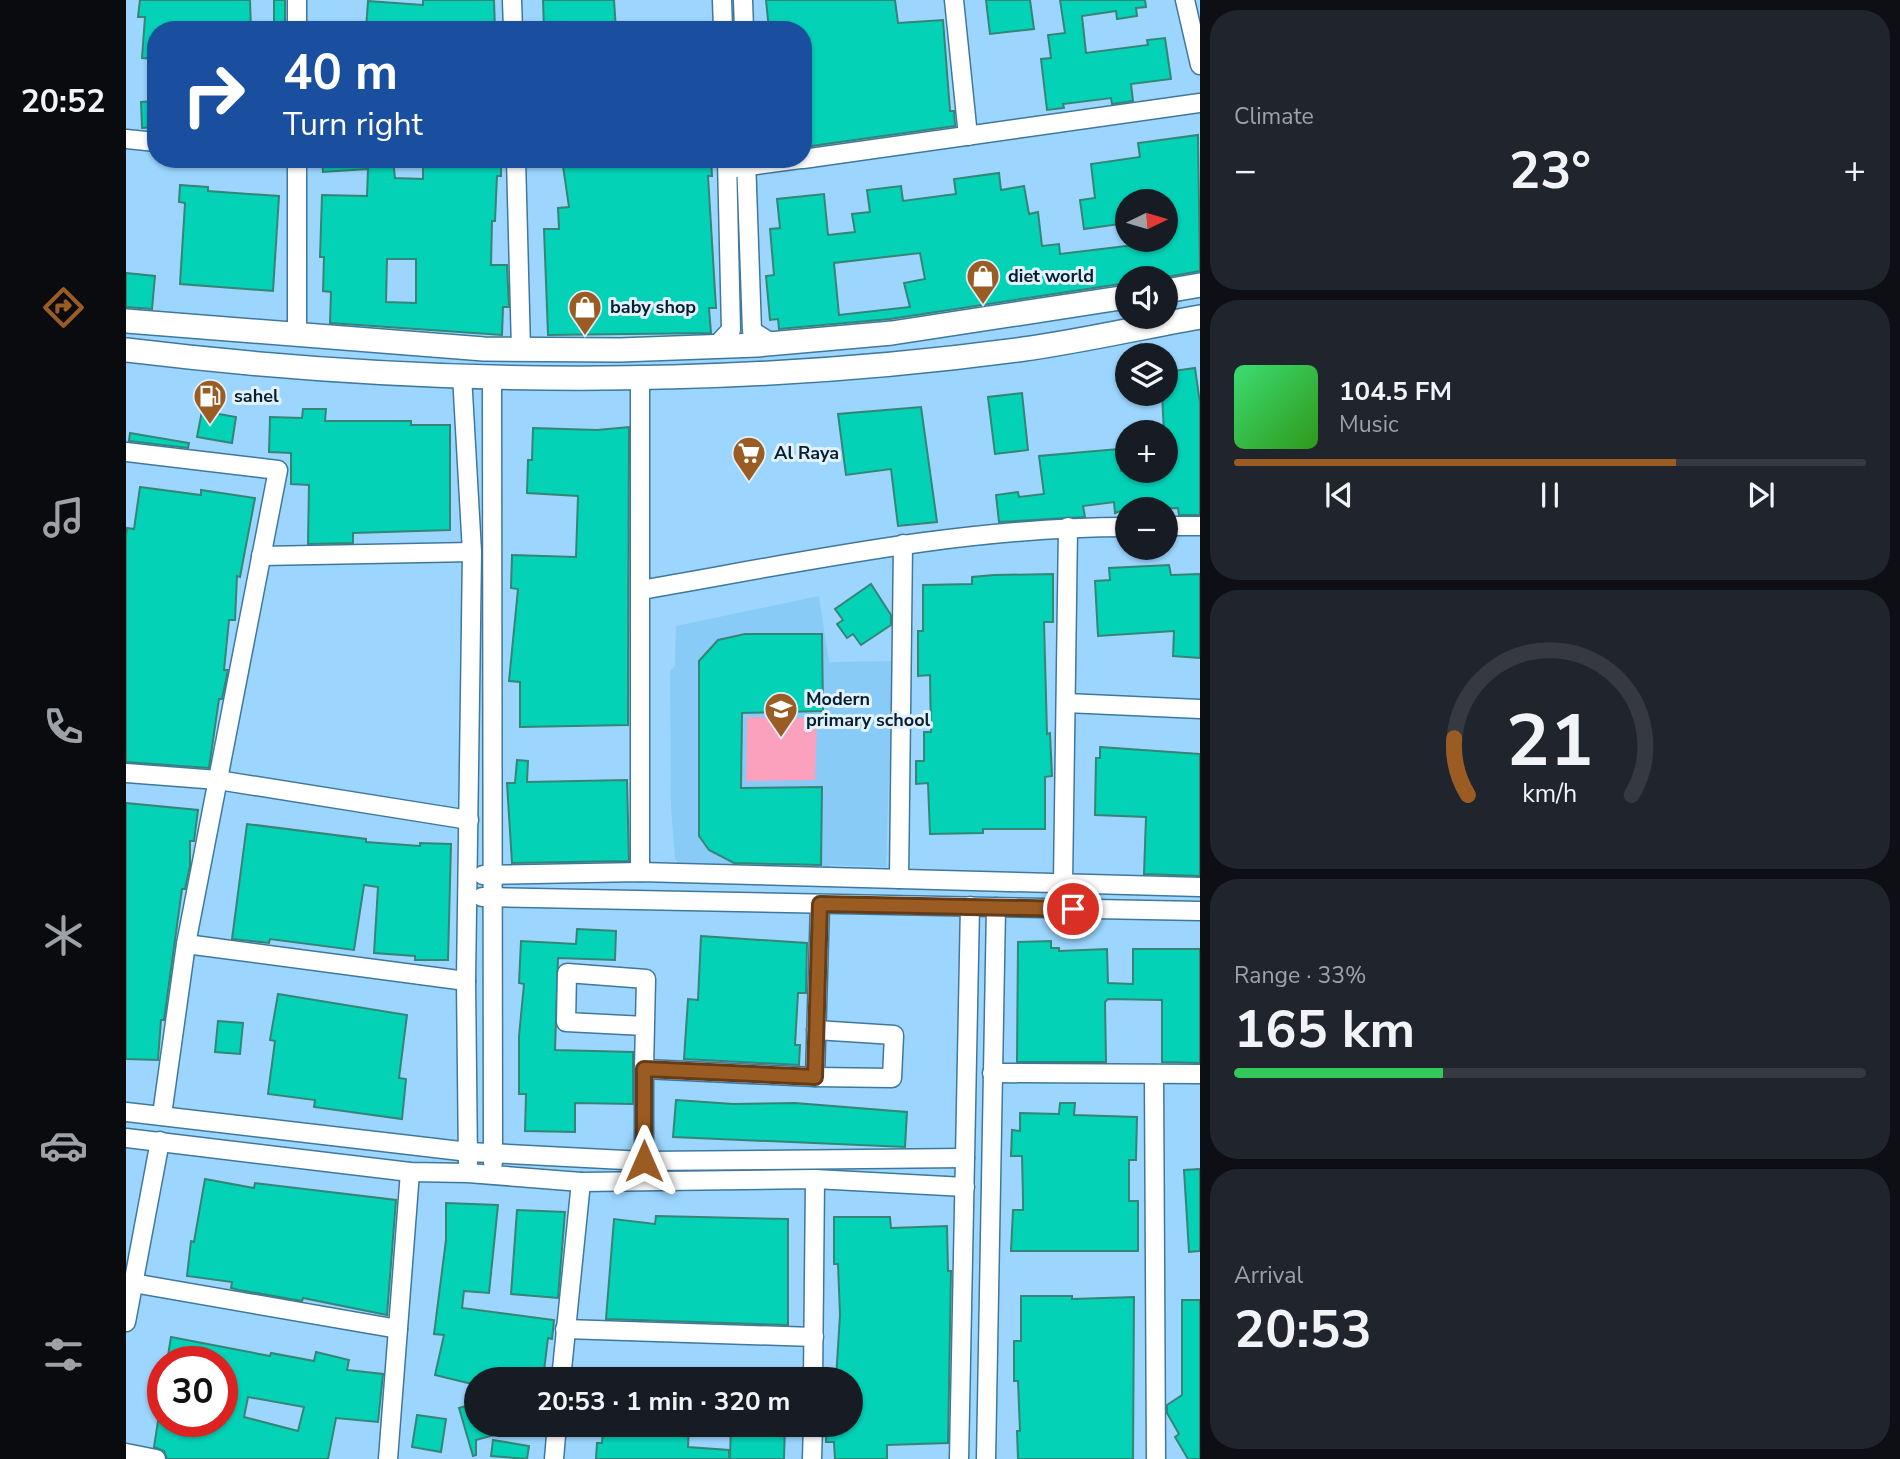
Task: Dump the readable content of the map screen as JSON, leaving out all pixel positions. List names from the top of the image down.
{
  "places": {
    "shop": ["diet world", "baby shop"],
    "fuel station": ["sahel"],
    "supermarket": ["Al Raya"],
    "school or university": ["Modern primary school"]
  },
  "north": "right",
  "page": {
    "tabs": "20:52",
    "tile": [
      "Climate",
      ["Range · 33%", "165 km"],
      ["Arrival", "20:53"]
    ],
    "turn": ["40 m", "Turn right"],
    "heat": ["−", "23°", "+"],
    "map_buttons": ["+", "−"],
    "song": ["104.5 FM", "Music"],
    "limit": "30",
    "trip": "20:53 · 1 min · 320 m",
    "gauge": ["21", "km/h"]
  }
}
